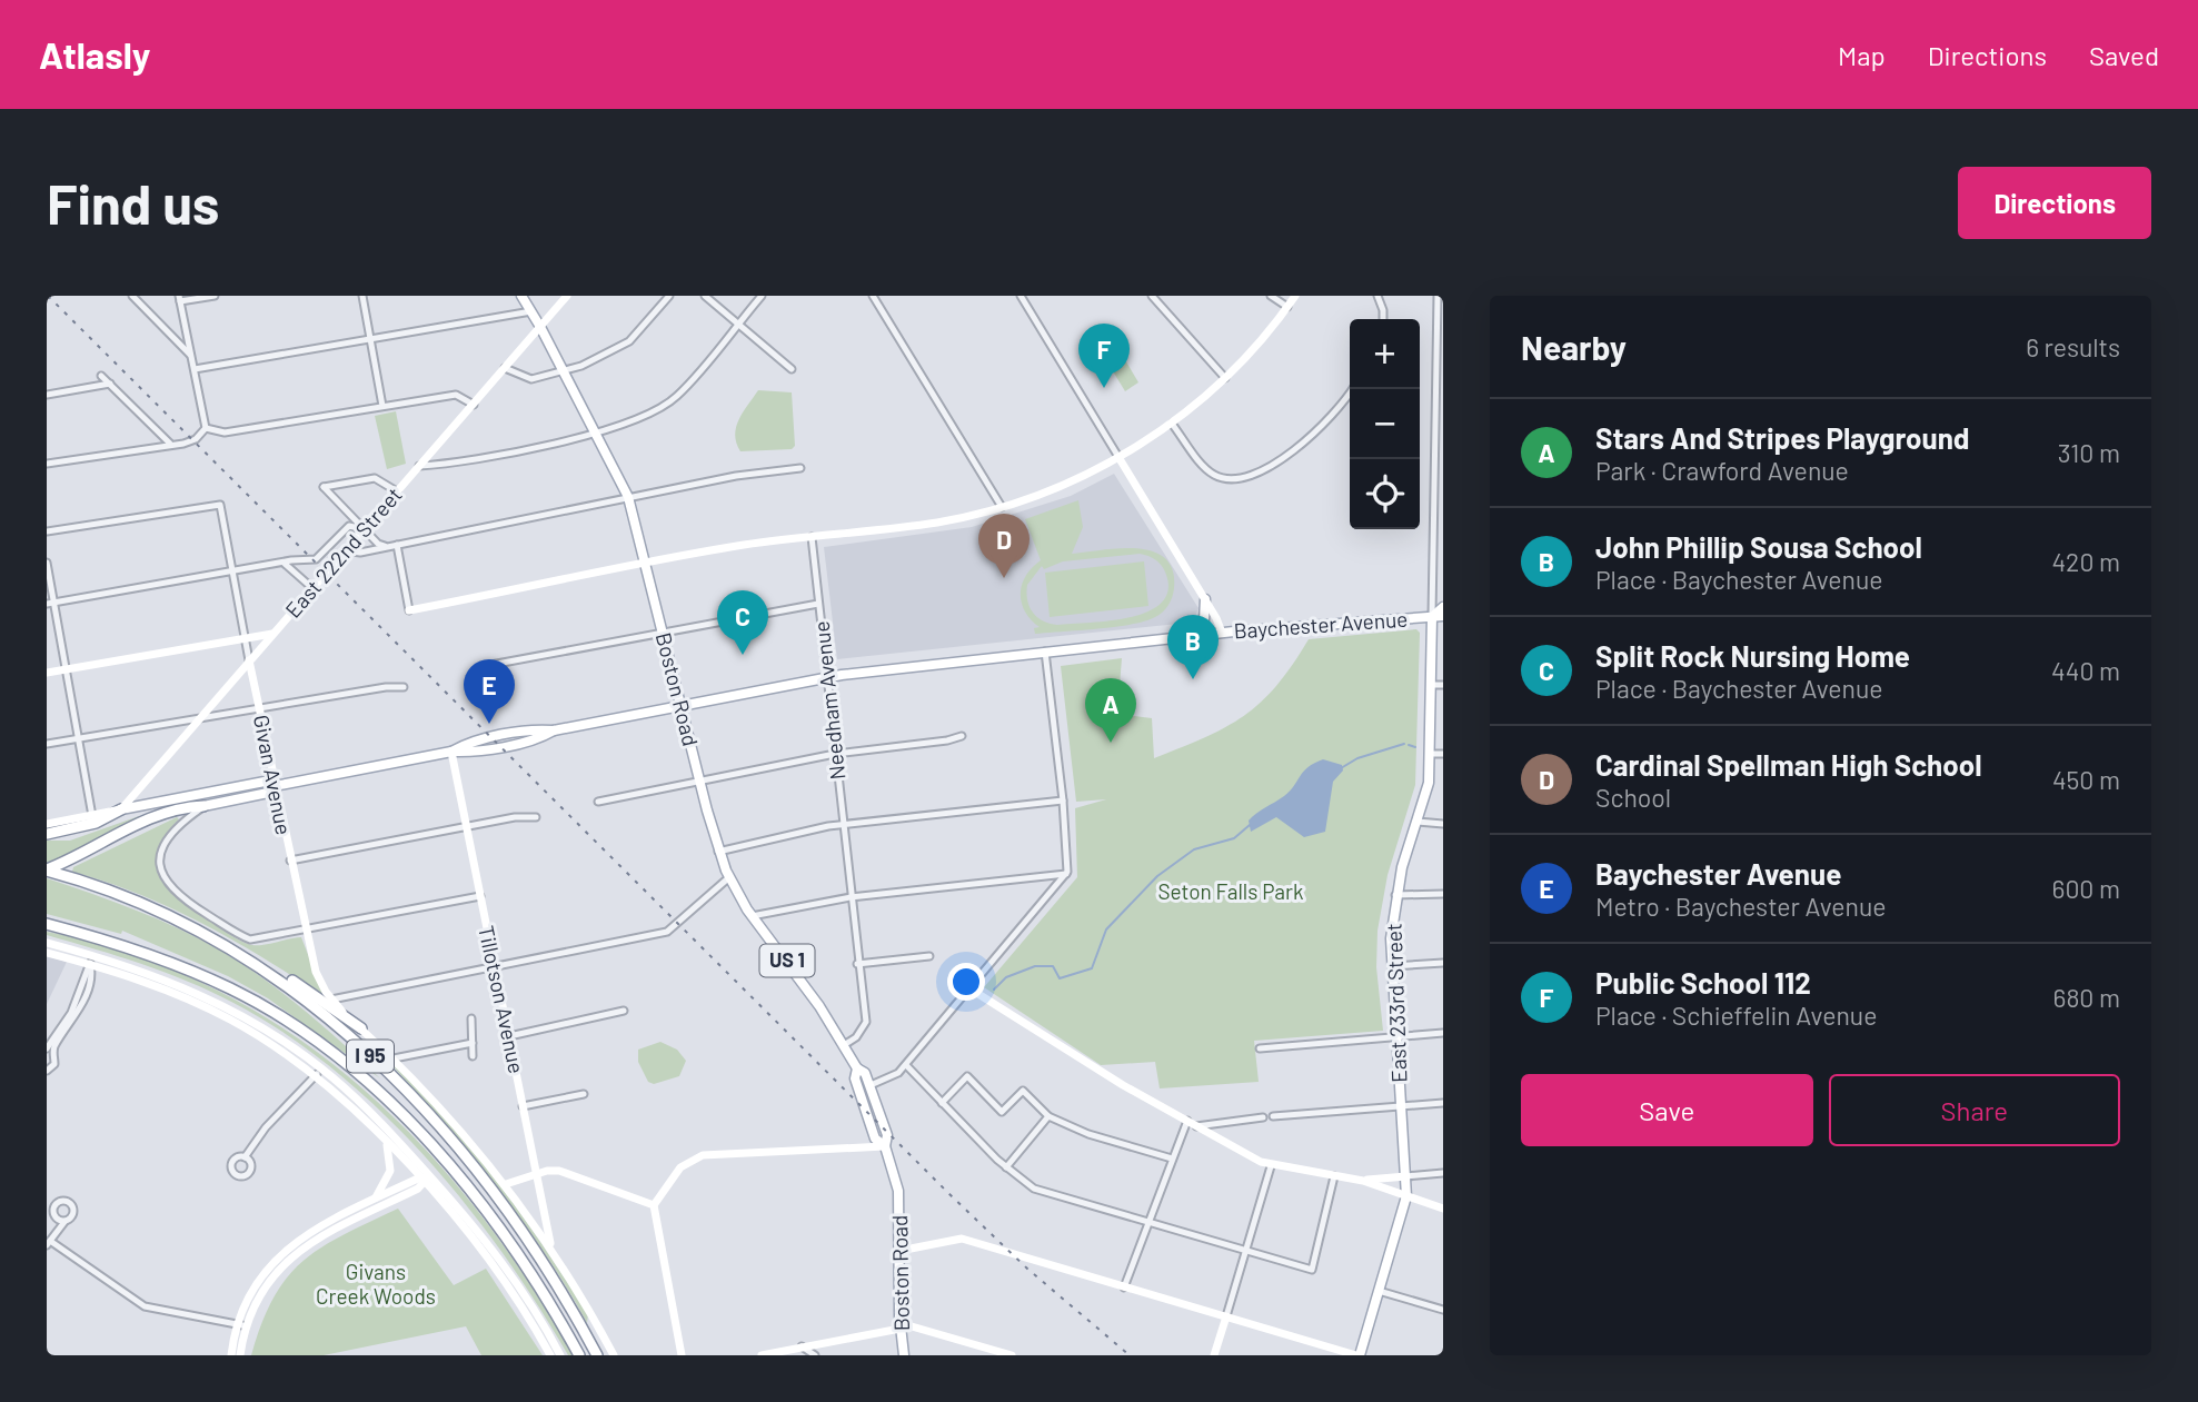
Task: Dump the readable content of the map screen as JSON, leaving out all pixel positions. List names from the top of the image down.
{
  "streets": {
    "highway": ["I 95"],
    "main road": [
      "Baychester Avenue",
      "Boston Road",
      "US 1",
      "East 233rd Street"
    ],
    "street": [
      "East 222nd Street",
      "Needham Avenue",
      "Givan Avenue",
      "Tillotson Avenue"
    ]
  },
  "crossings": [
    ["East 222nd Street", "Baychester Avenue"],
    ["East 222nd Street", "Boston Road"],
    ["East 222nd Street", "Givan Avenue"],
    ["Baychester Avenue", "Boston Road"],
    ["Baychester Avenue", "Needham Avenue"],
    ["Baychester Avenue", "Givan Avenue"],
    ["Baychester Avenue", "Tillotson Avenue"],
    ["Baychester Avenue", "East 233rd Street"],
    ["Boston Road", "Needham Avenue"],
    ["Givan Avenue", "Tillotson Avenue"]
  ],
  "parks": ["Seton Falls Park", "Givans Creek Woods"],
  "page": {
    "header": "Atlasly",
    "nav": ["Map", "Directions", "Saved"],
    "buttons": [
      "Directions",
      ["Save", "Share"]
    ],
    "title": "Find us",
    "heading": ["Nearby", "6 results"],
    "map_buttons": ["+", "−"],
    "pins": [
      "F",
      "D",
      "C",
      "B",
      "E",
      "A"
    ],
    "list": [
      {
        "mark": "A",
        "name": "Stars And Stripes Playground",
        "note": "Park · Crawford Avenue",
        "value": "310 m"
      },
      {
        "mark": "B",
        "name": "John Phillip Sousa School",
        "note": "Place · Baychester Avenue",
        "value": "420 m"
      },
      {
        "mark": "C",
        "name": "Split Rock Nursing Home",
        "note": "Place · Baychester Avenue",
        "value": "440 m"
      },
      {
        "mark": "D",
        "name": "Cardinal Spellman High School",
        "note": "School",
        "value": "450 m"
      },
      {
        "mark": "E",
        "name": "Baychester Avenue",
        "note": "Metro · Baychester Avenue",
        "value": "600 m"
      },
      {
        "mark": "F",
        "name": "Public School 112",
        "note": "Place · Schieffelin Avenue",
        "value": "680 m"
      }
    ]
  }
}
